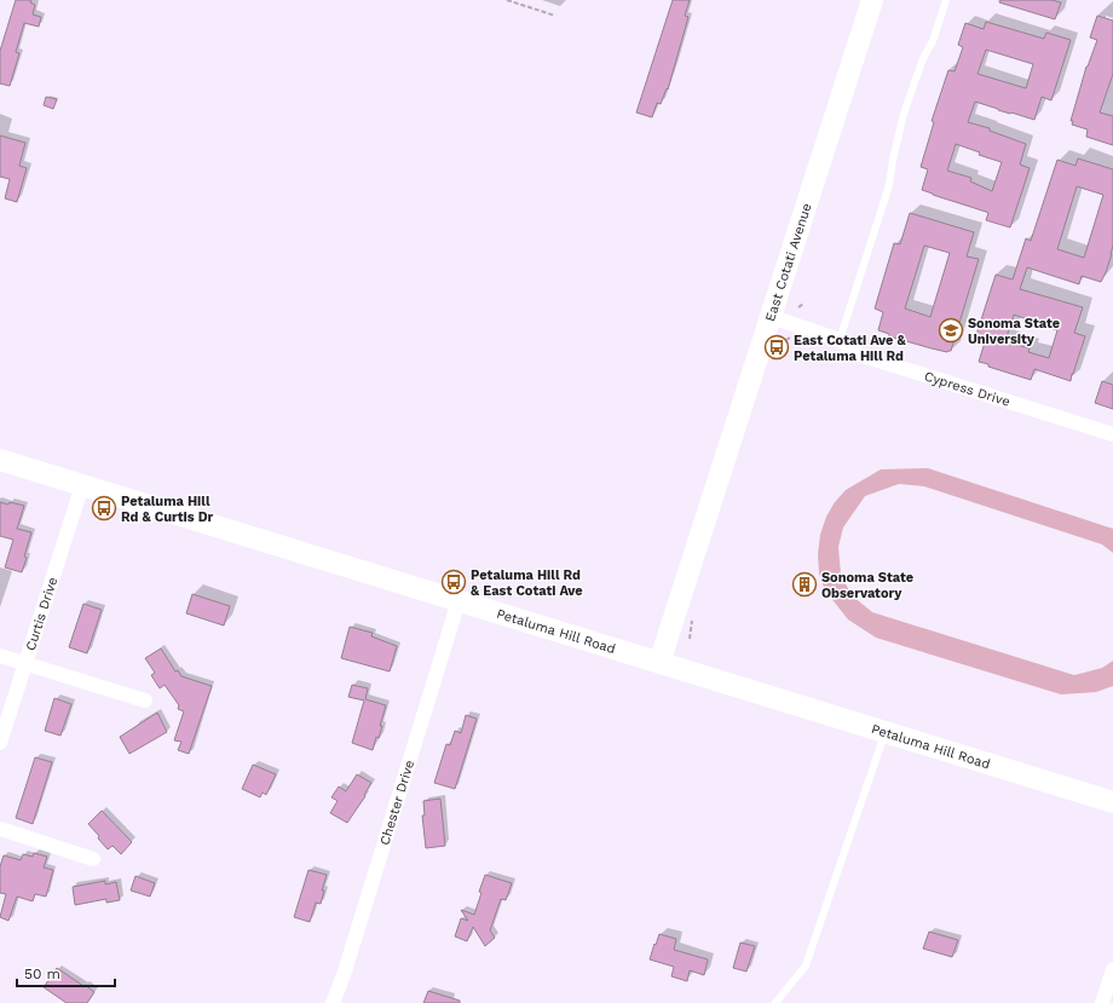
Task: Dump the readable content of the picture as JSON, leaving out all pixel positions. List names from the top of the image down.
{
  "streets": {
    "main road": ["East Cotati Avenue", "Petaluma Hill Road"],
    "street": ["Cypress Drive", "Curtis Drive", "Chester Drive"]
  },
  "crossings": [
    ["East Cotati Avenue", "Cypress Drive"],
    ["East Cotati Avenue", "Petaluma Hill Road"],
    ["Curtis Drive", "Petaluma Hill Road"],
    ["Petaluma Hill Road", "Chester Drive"]
  ],
  "places": {
    "school or university": ["Sonoma State University"],
    "bus stop": ["East Cotati Ave & Petaluma Hill Rd", "Petaluma Hill Rd & Curtis Dr", "Petaluma Hill Rd & East Cotati Ave"],
    "building": ["Sonoma State Observatory"]
  },
  "scale_bar": "50 m"
}
